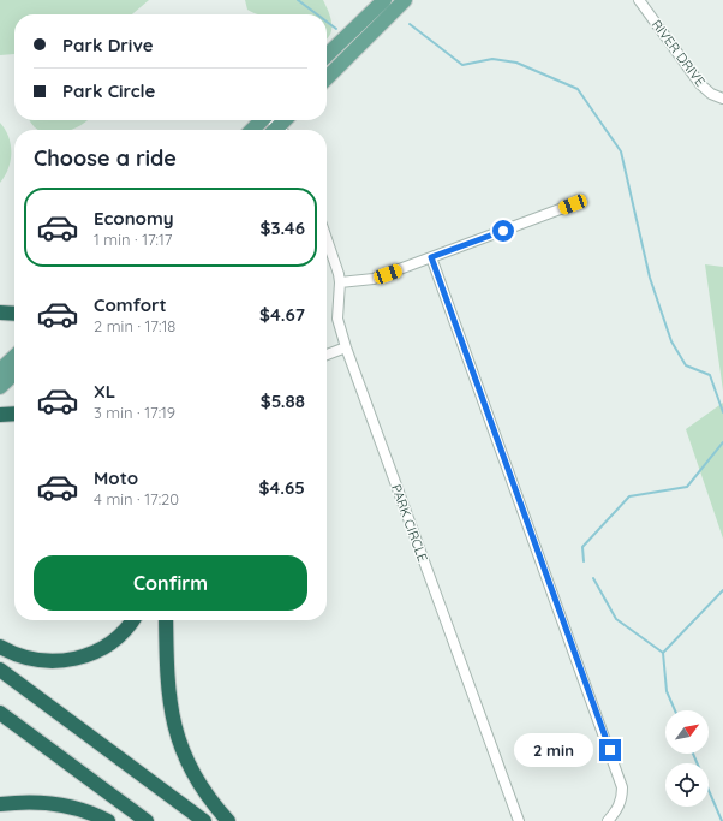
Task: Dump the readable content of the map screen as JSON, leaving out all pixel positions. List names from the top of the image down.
{
  "streets": {
    "street": ["RIVER DRIVE", "PARK CIRCLE"]
  },
  "north": "top right",
  "page": {
    "banner": ["Park Drive", "Park Circle"],
    "heading": "Choose a ride",
    "list": [
      {
        "name": "Economy",
        "note": "1 min · 17:17",
        "value": "$3.46"
      },
      {
        "name": "Comfort",
        "note": "2 min · 17:18",
        "value": "$4.67"
      },
      {
        "name": "XL",
        "note": "3 min · 17:19",
        "value": "$5.88"
      },
      {
        "name": "Moto",
        "note": "4 min · 17:20",
        "value": "$4.65"
      }
    ],
    "buttons": "Confirm",
    "bubble": "2 min"
  }
}
